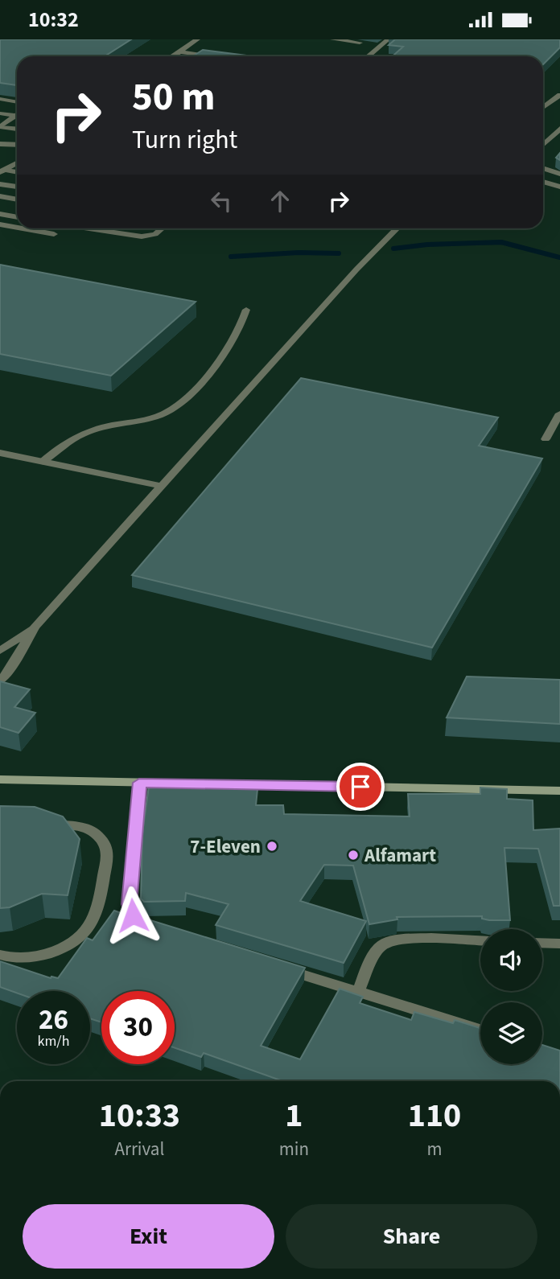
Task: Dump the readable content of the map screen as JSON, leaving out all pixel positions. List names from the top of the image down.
{
  "places": ["7-Eleven", "Alfamart"],
  "page": {
    "status": "10:32",
    "turn": ["50 m", "Turn right"],
    "speed": "26 km/h",
    "limit": "30",
    "eta": [
      "10:33",
      "Arrival",
      "1",
      "min",
      "110",
      "m"
    ],
    "buttons": ["Exit", "Share"]
  }
}
